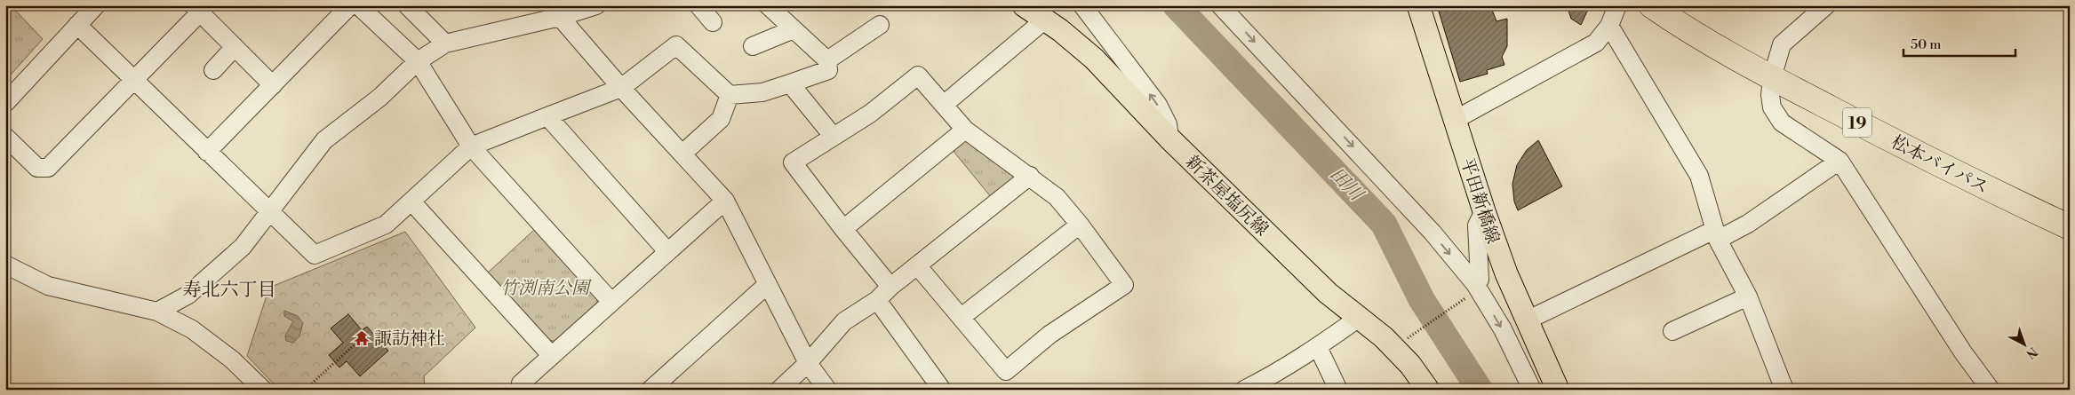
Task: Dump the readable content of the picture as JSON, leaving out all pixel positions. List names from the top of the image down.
{
  "streets": {
    "highway": ["19", "松本バイパス"],
    "main road": ["新茶屋塩尻線", "平田新橋線"]
  },
  "districts": ["寿北六丁目"],
  "water": ["田川"],
  "parks": ["竹渕南公園"],
  "places": {
    "temple": ["諏訪神社"]
  },
  "scale_bar": "50 m",
  "north": "bottom right"
}
